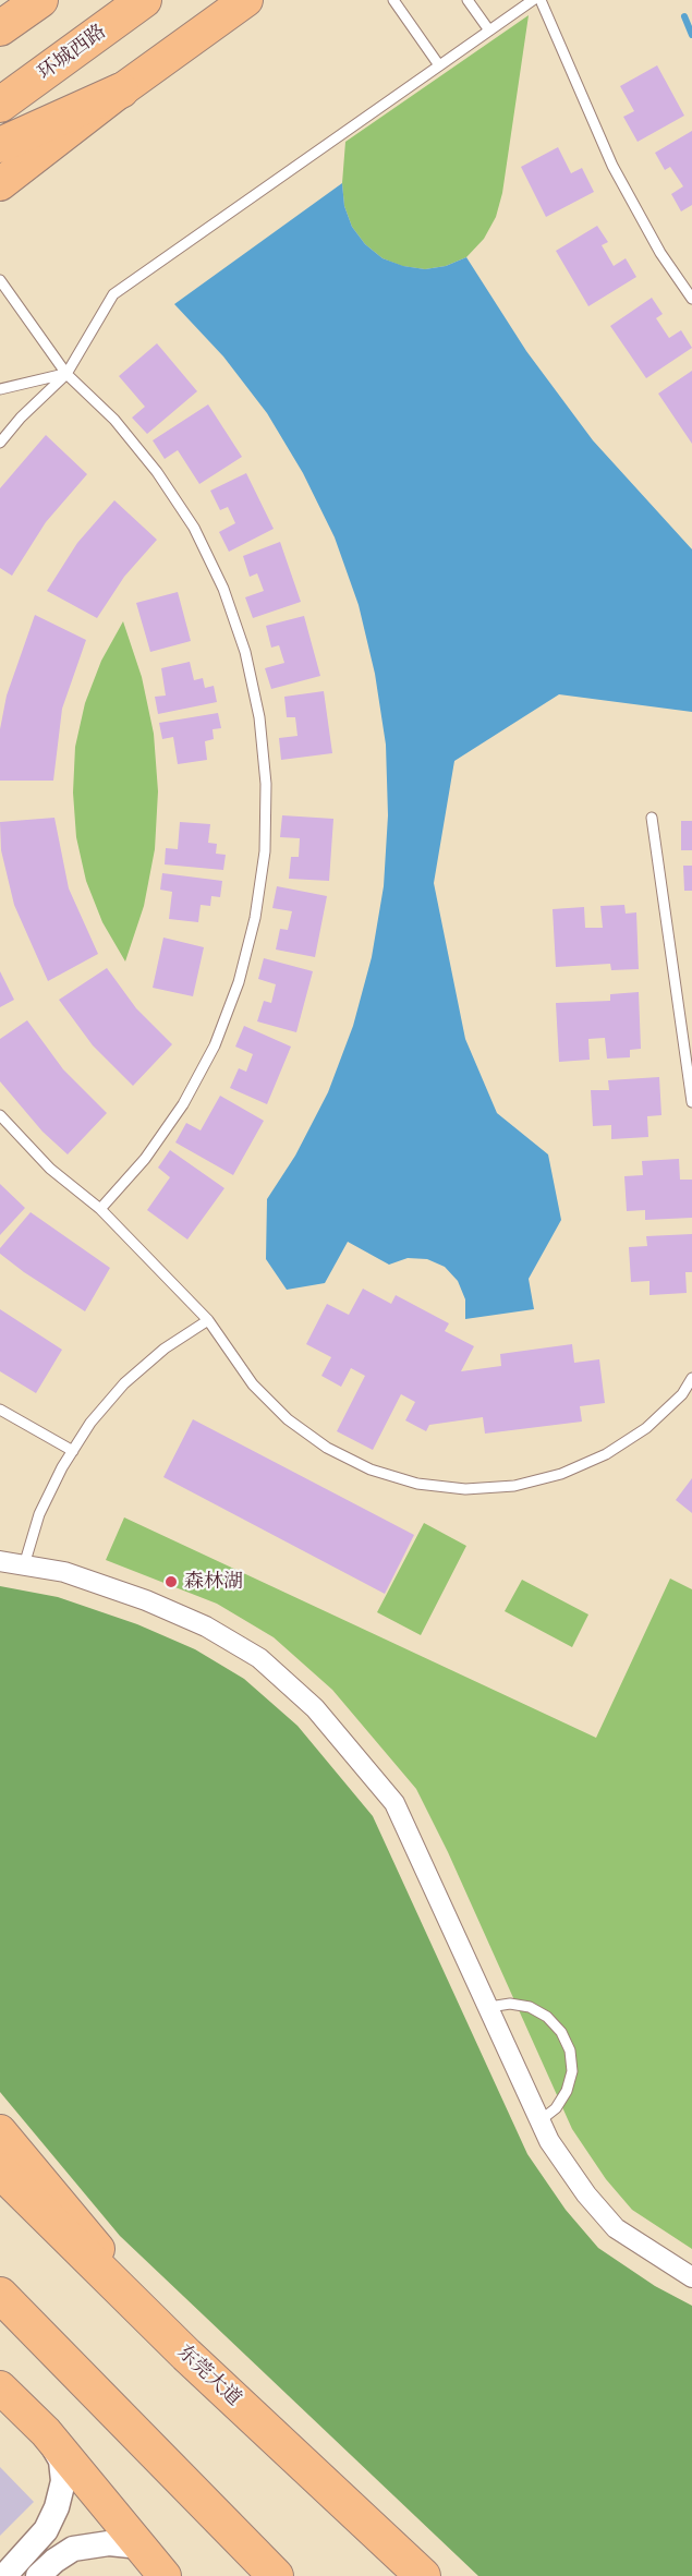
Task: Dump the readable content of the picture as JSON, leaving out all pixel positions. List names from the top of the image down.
{
  "streets": {
    "highway": ["环城西路", "东莞大道"]
  },
  "places": ["森林湖"]
}
